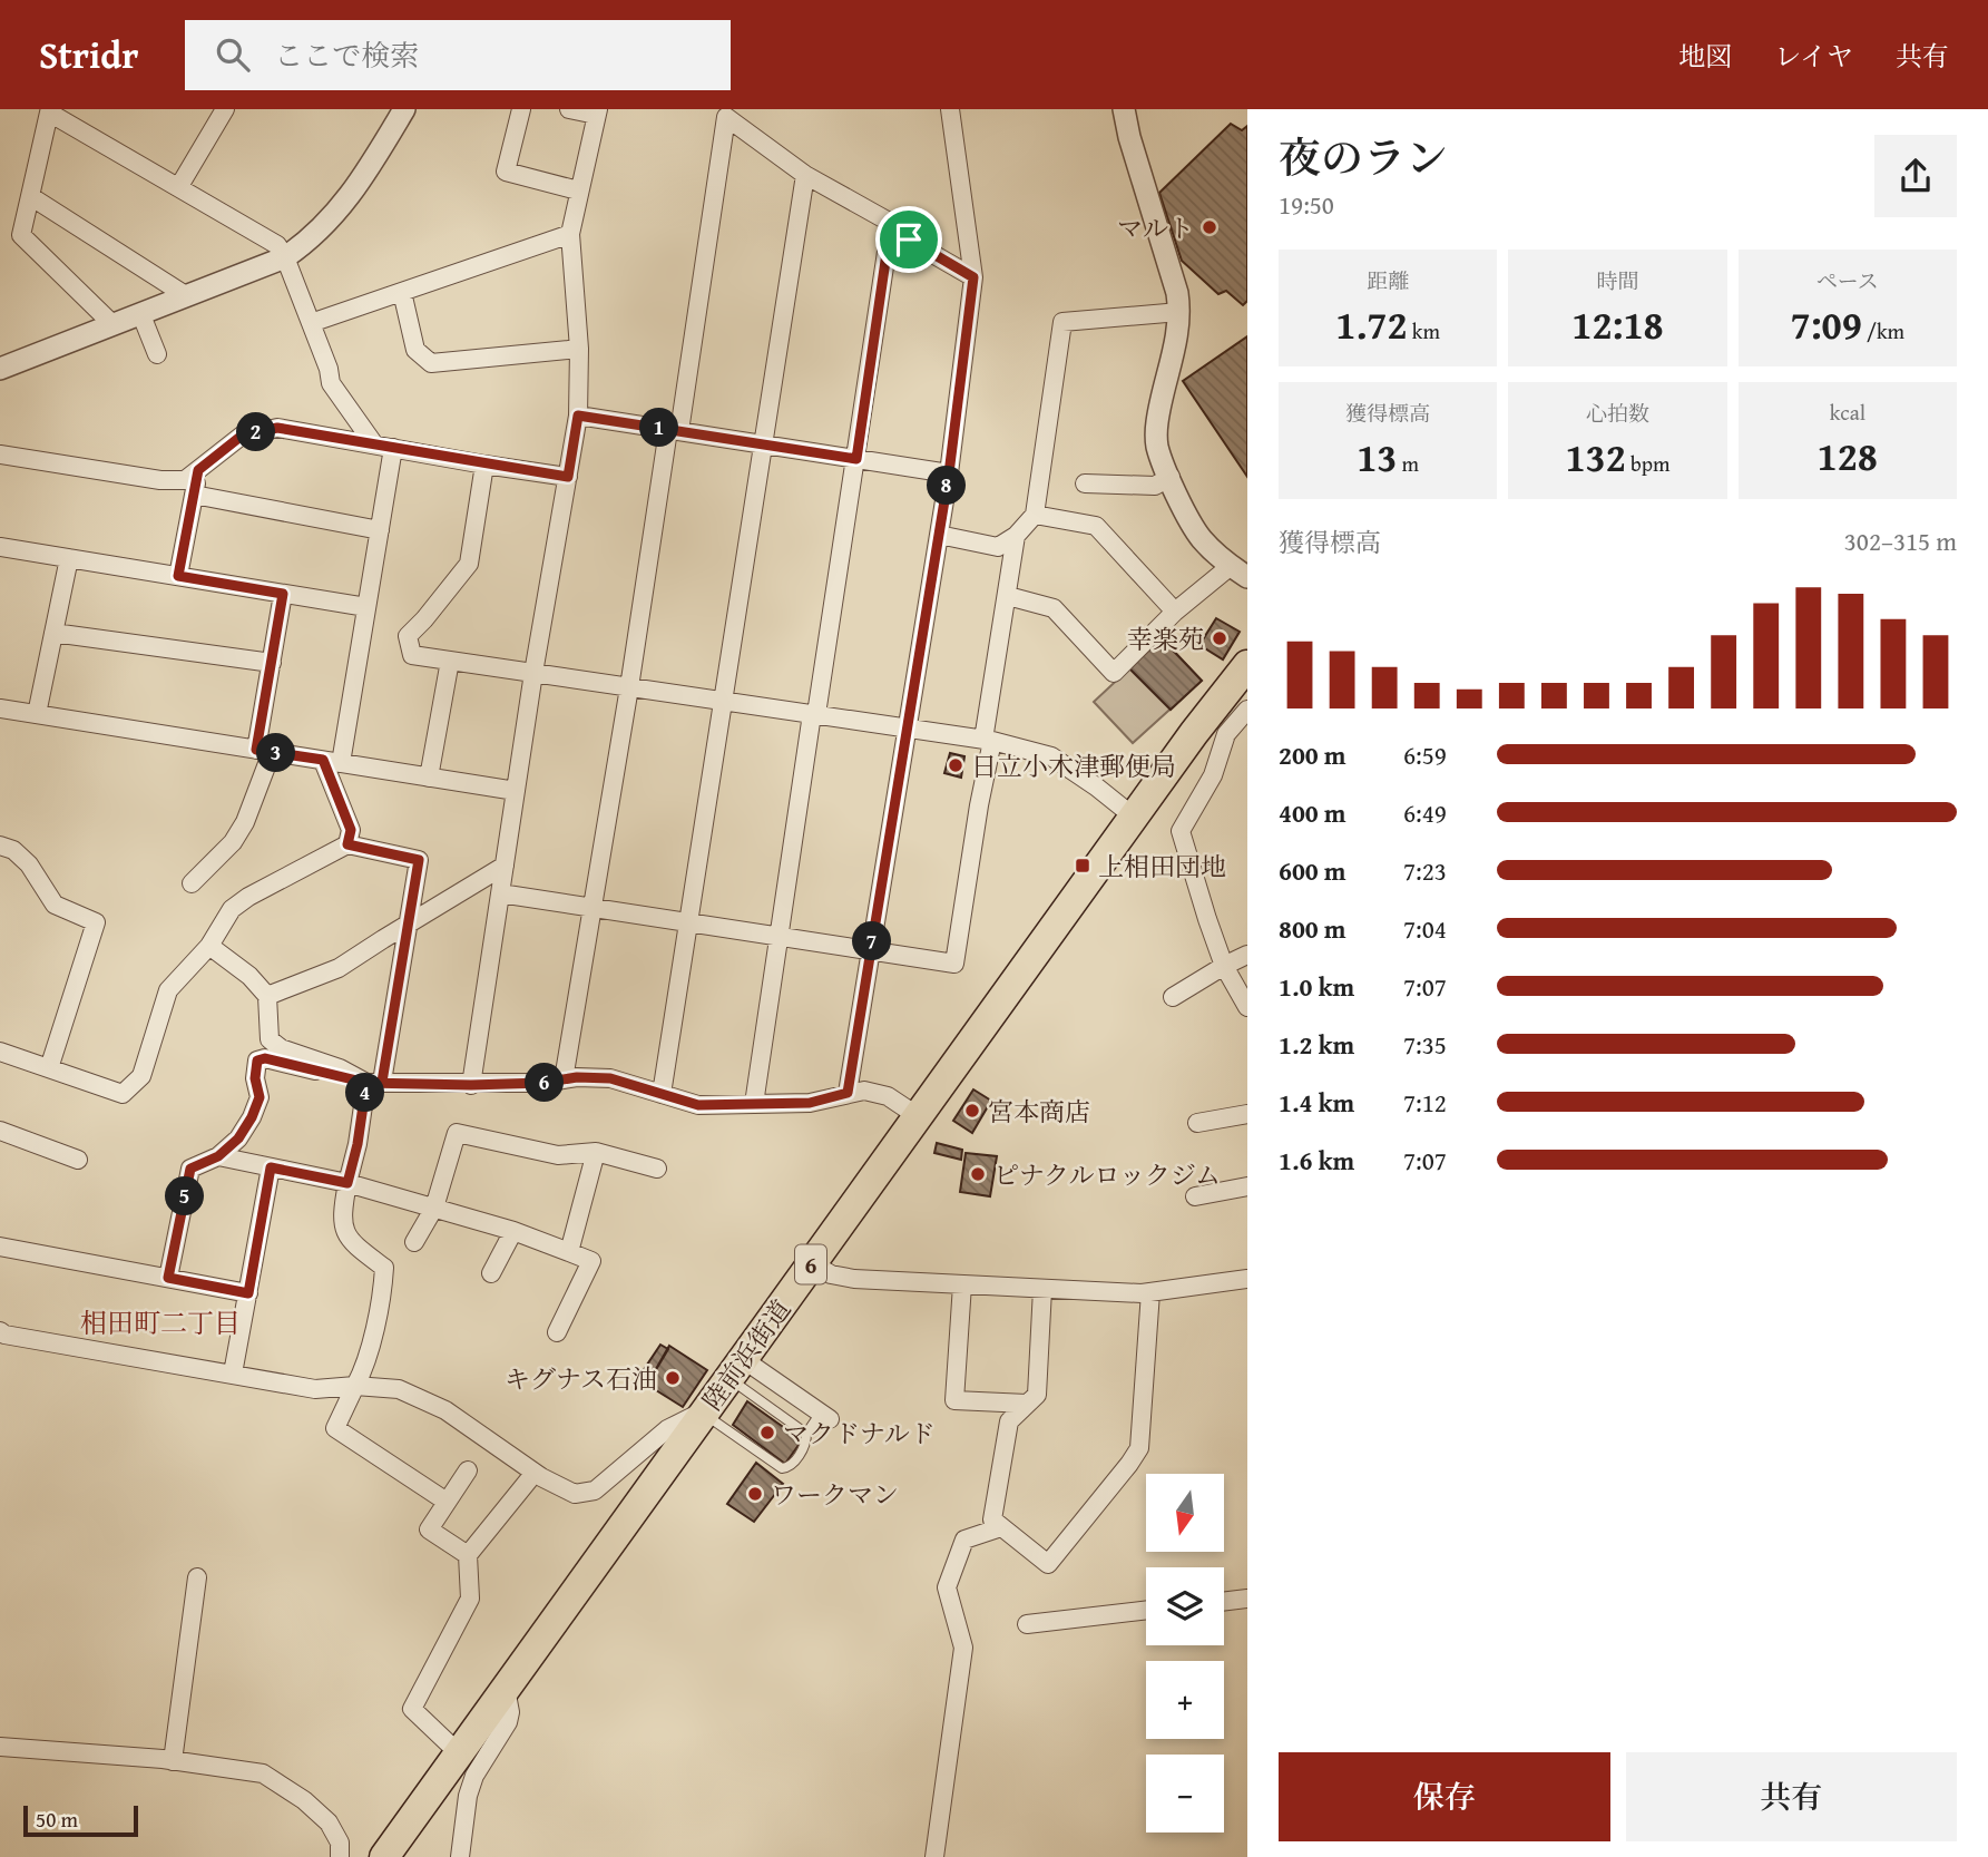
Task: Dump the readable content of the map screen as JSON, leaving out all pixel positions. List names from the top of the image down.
{
  "streets": {
    "highway": ["6", "陸前浜街道"]
  },
  "districts": ["相田町二丁目"],
  "places": {
    "other": [
      "マルト",
      "幸楽苑",
      "日立小木津郵便局",
      "宮本商店",
      "ピナクルロックジム",
      "キグナス石油",
      "マクドナルド",
      "ワークマン"
    ],
    "transit": ["上相田団地"]
  },
  "scale_bar": "50 m",
  "north": "bottom",
  "page": {
    "header": "Stridr",
    "search": "ここで検索",
    "nav": ["地図", "レイヤ", "共有"],
    "heading": ["夜のラン", "19:50"],
    "stats": [
      ["距離", "1.72 km"],
      ["時間", "12:18"],
      ["ペース", "7:09 /km"],
      ["獲得標高", "13 m"],
      ["心拍数", "132 bpm"],
      ["kcal", "128"]
    ],
    "pins": [
      "1",
      "2",
      "8",
      "3",
      "7",
      "6",
      "4",
      "5"
    ],
    "chart": ["獲得標高", "302–315 m"],
    "list": [
      {
        "name": "200 m",
        "note": "6:59"
      },
      {
        "name": "400 m",
        "note": "6:49"
      },
      {
        "name": "600 m",
        "note": "7:23"
      },
      {
        "name": "800 m",
        "note": "7:04"
      },
      {
        "name": "1.0 km",
        "note": "7:07"
      },
      {
        "name": "1.2 km",
        "note": "7:35"
      },
      {
        "name": "1.4 km",
        "note": "7:12"
      },
      {
        "name": "1.6 km",
        "note": "7:07"
      }
    ],
    "map_buttons": ["+", "−"],
    "buttons": ["保存", "共有"],
    "scale": "50 m"
  }
}
